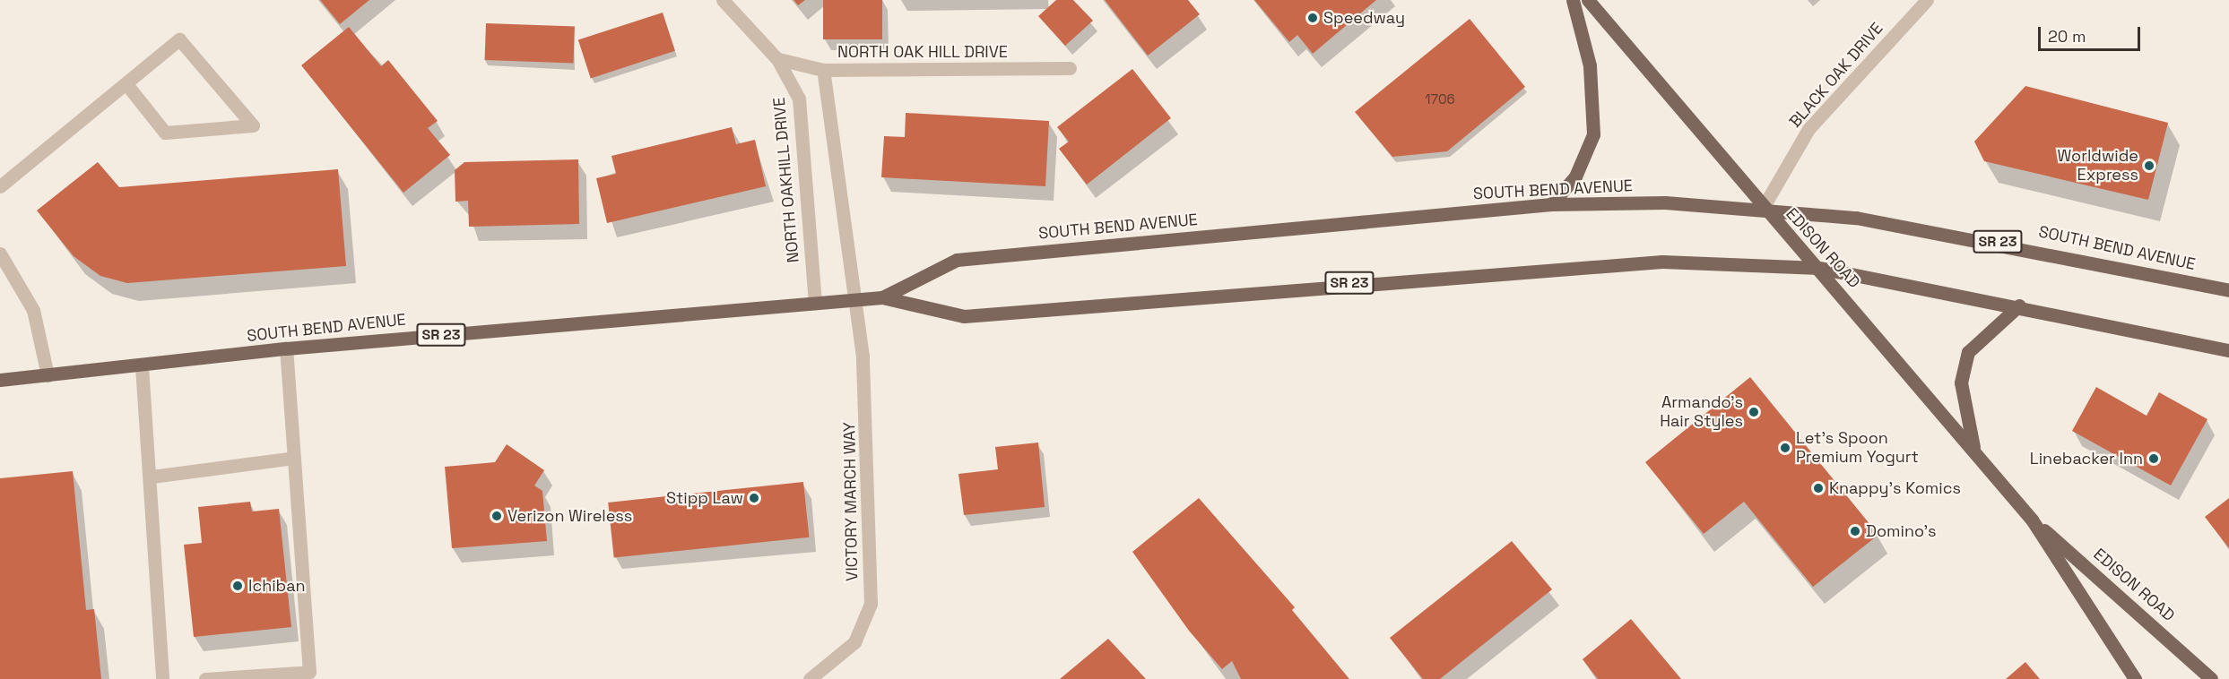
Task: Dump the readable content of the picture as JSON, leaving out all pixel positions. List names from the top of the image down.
{
  "streets": {
    "main road": ["SOUTH BEND AVENUE", "SR 23", "EDISON ROAD"],
    "street": [
      "NORTH OAK HILL DRIVE",
      "BLACK OAK DRIVE",
      "NORTH OAKHILL DRIVE",
      "VICTORY MARCH WAY"
    ]
  },
  "crossings": [
    ["NORTH OAK HILL DRIVE", "NORTH OAKHILL DRIVE"],
    ["BLACK OAK DRIVE", "SOUTH BEND AVENUE"],
    ["BLACK OAK DRIVE", "EDISON ROAD"],
    ["NORTH OAKHILL DRIVE", "SOUTH BEND AVENUE"],
    ["SOUTH BEND AVENUE", "EDISON ROAD"],
    ["SOUTH BEND AVENUE", "VICTORY MARCH WAY"]
  ],
  "places": [
    "Speedway",
    "Worldwide Express",
    "Armando's Hair Styles",
    "Let's Spoon Premium Yogurt",
    "Linebacker Inn",
    "Knappy's Komics",
    "Stipp Law",
    "Verizon Wireless",
    "Domino's",
    "Ichiban"
  ],
  "house_numbers": ["1706"],
  "scale_bar": "20 m"
}
